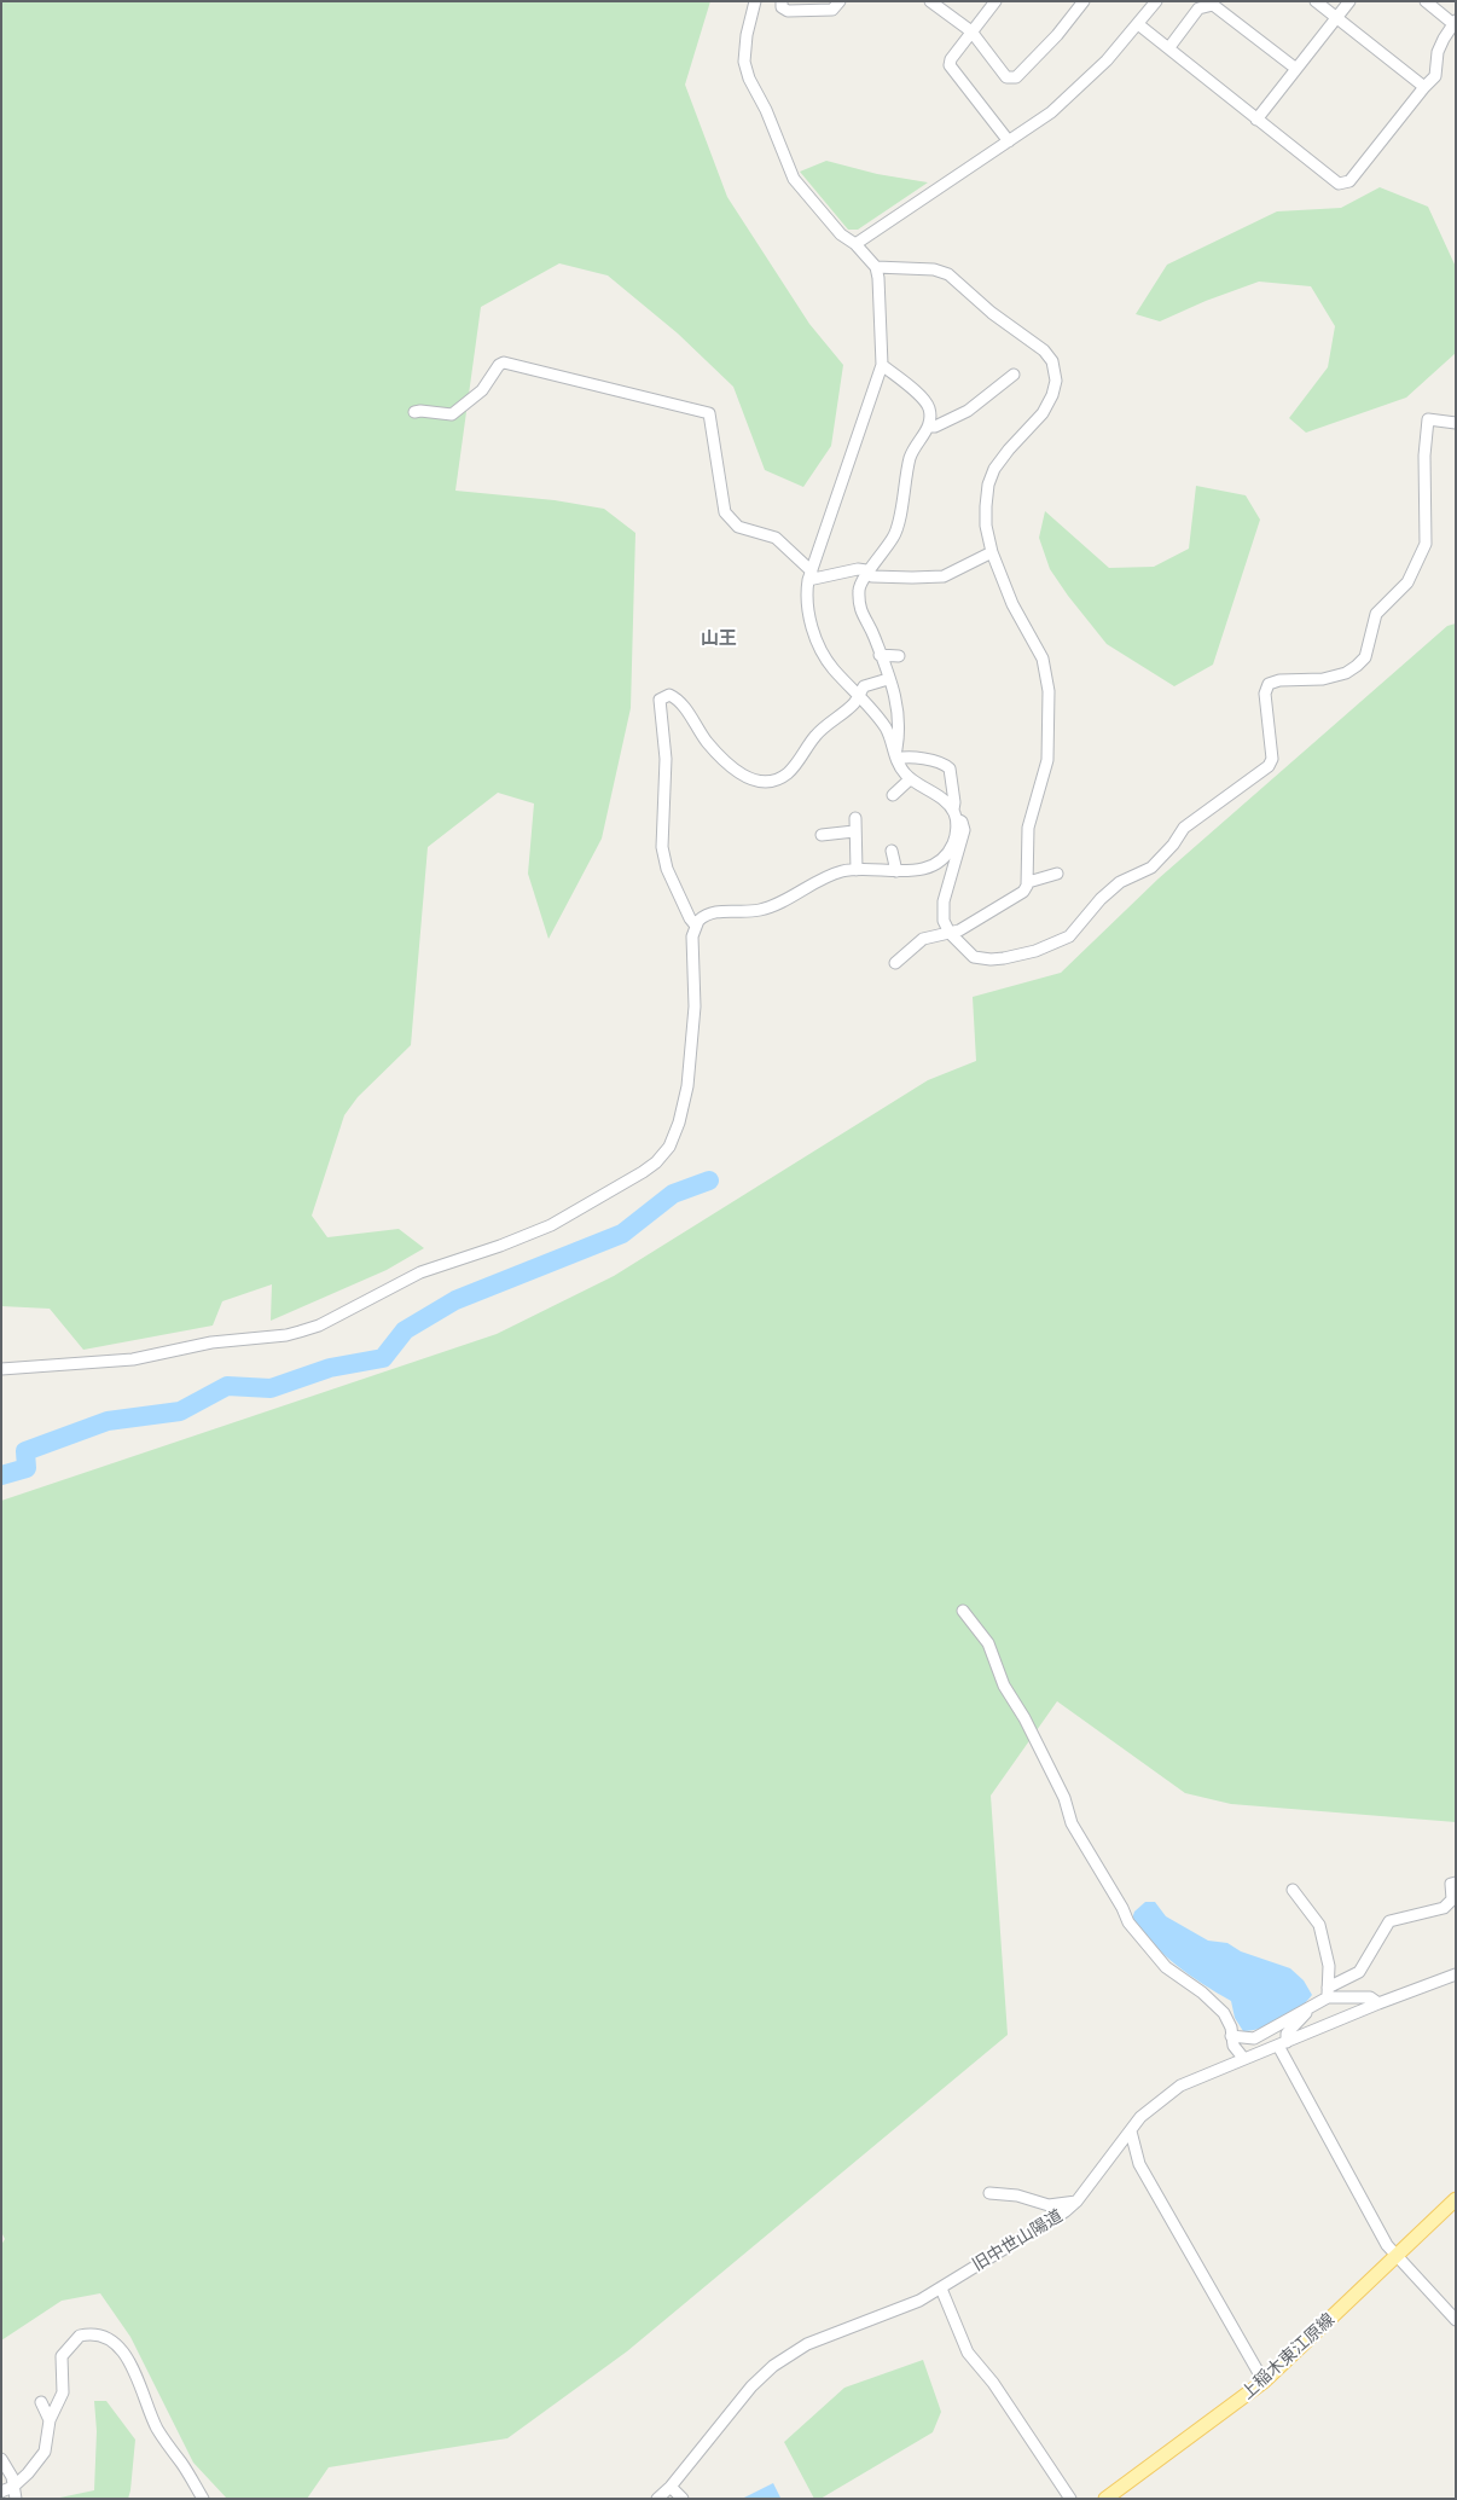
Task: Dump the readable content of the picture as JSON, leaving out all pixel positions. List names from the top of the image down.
{
  "streets": {
    "main road": ["上稲木東江原線"],
    "street": ["旧中世山陽道"]
  },
  "districts": ["山王"]
}
